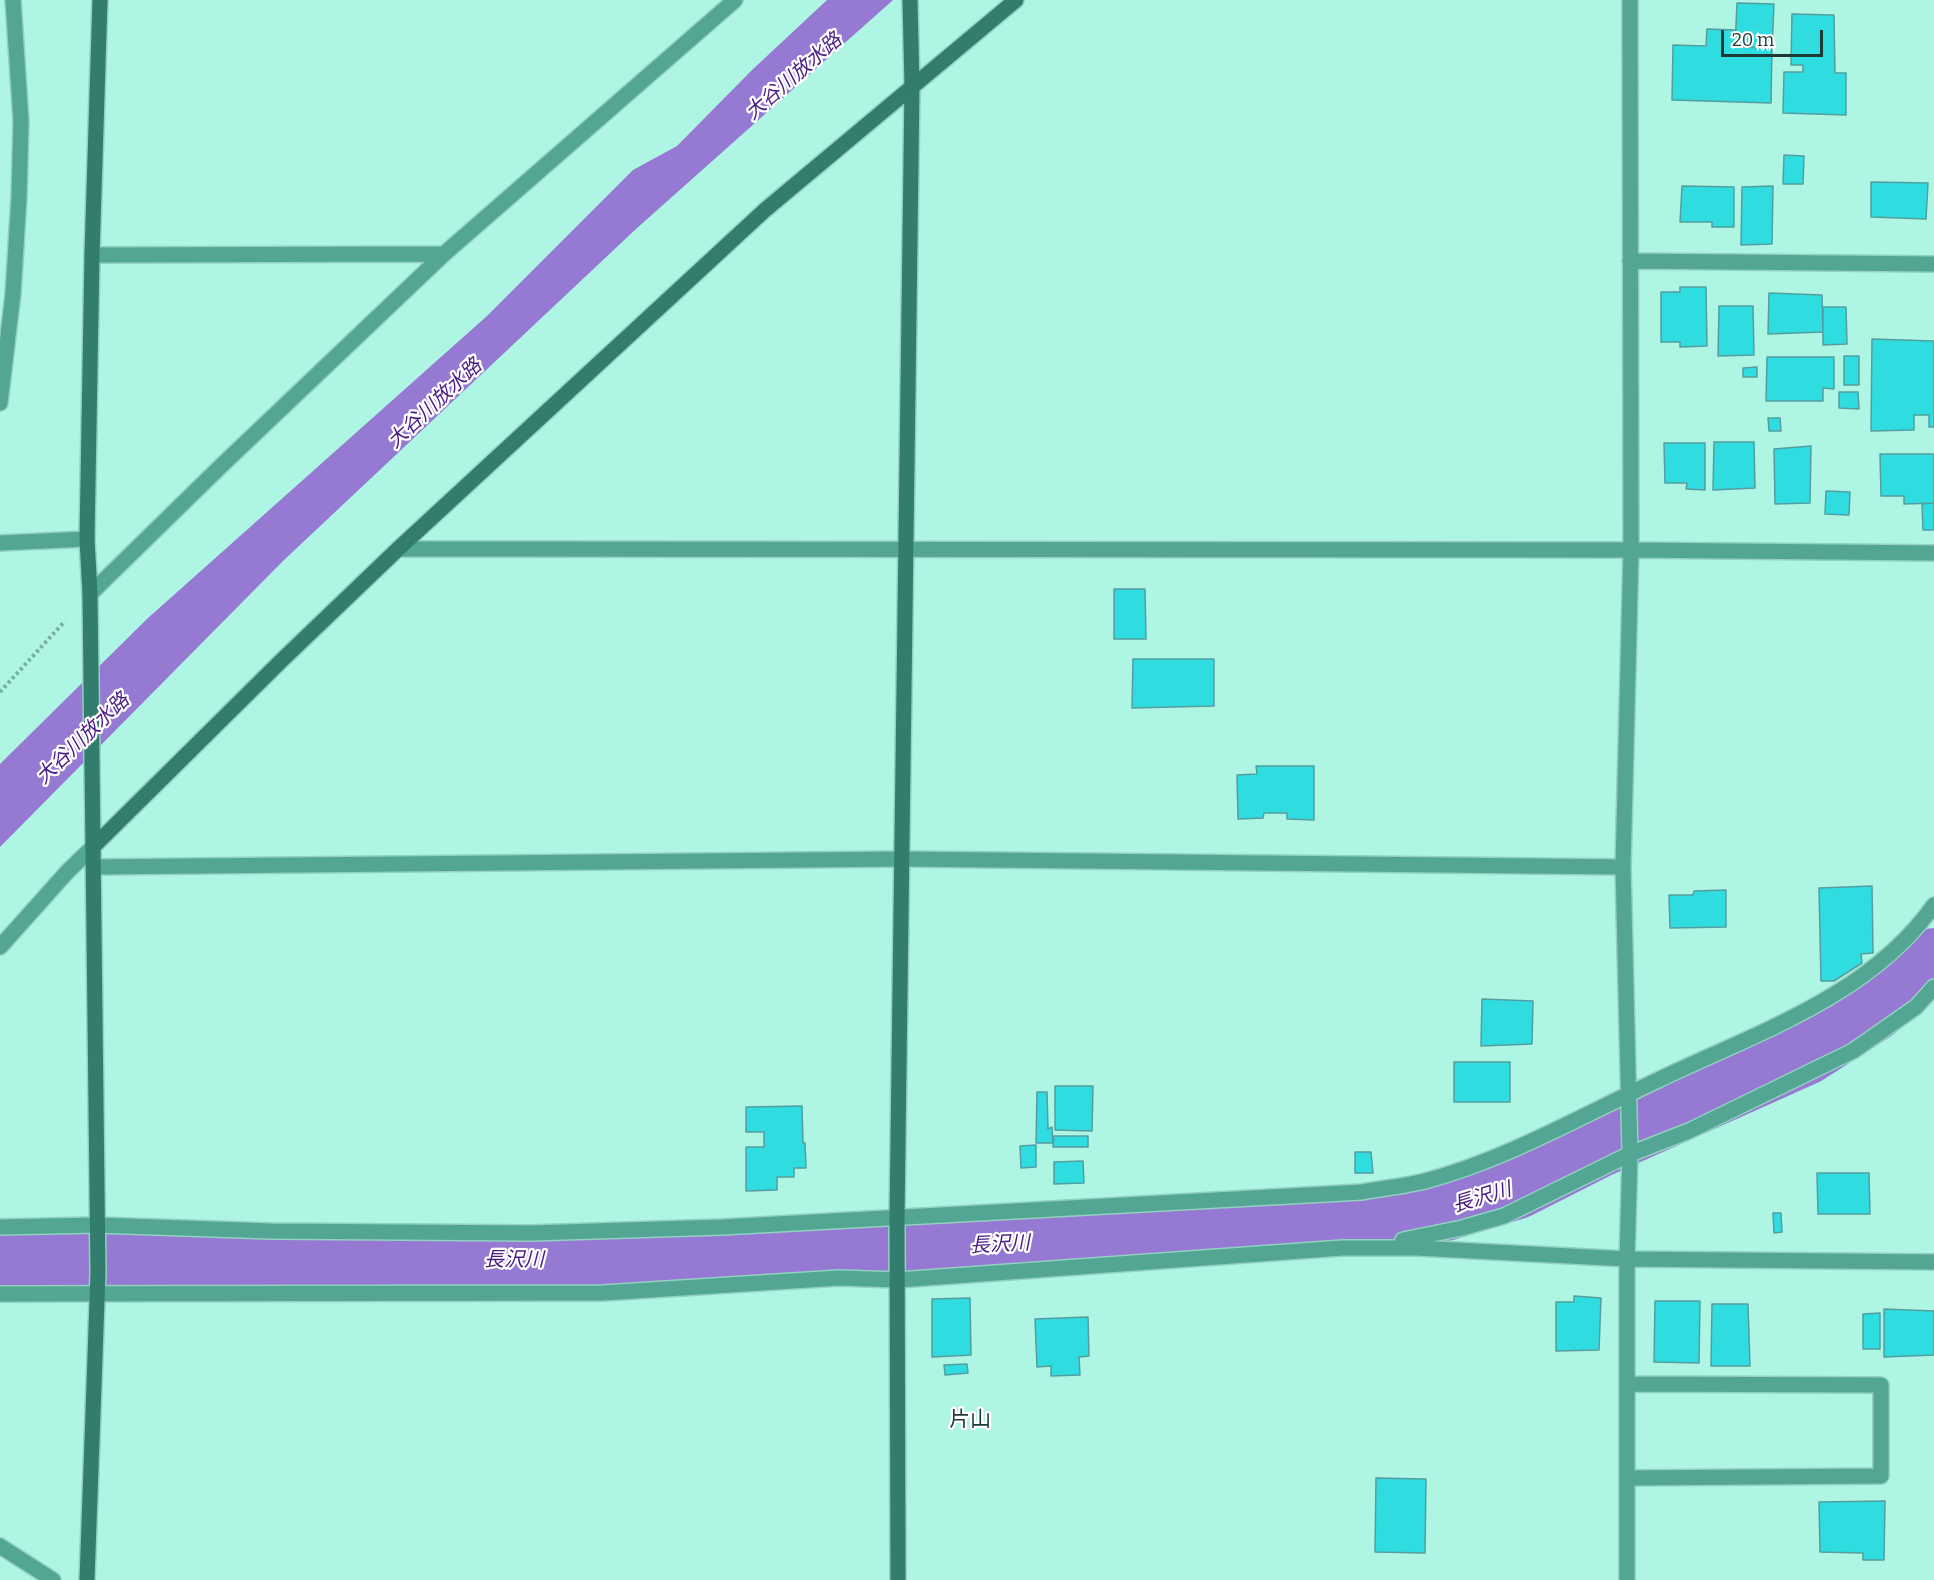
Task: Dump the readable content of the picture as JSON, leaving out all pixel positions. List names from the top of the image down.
{
  "districts": ["片山"],
  "water": ["大谷川放水路", "長沢川"],
  "scale_bar": "20 m"
}
